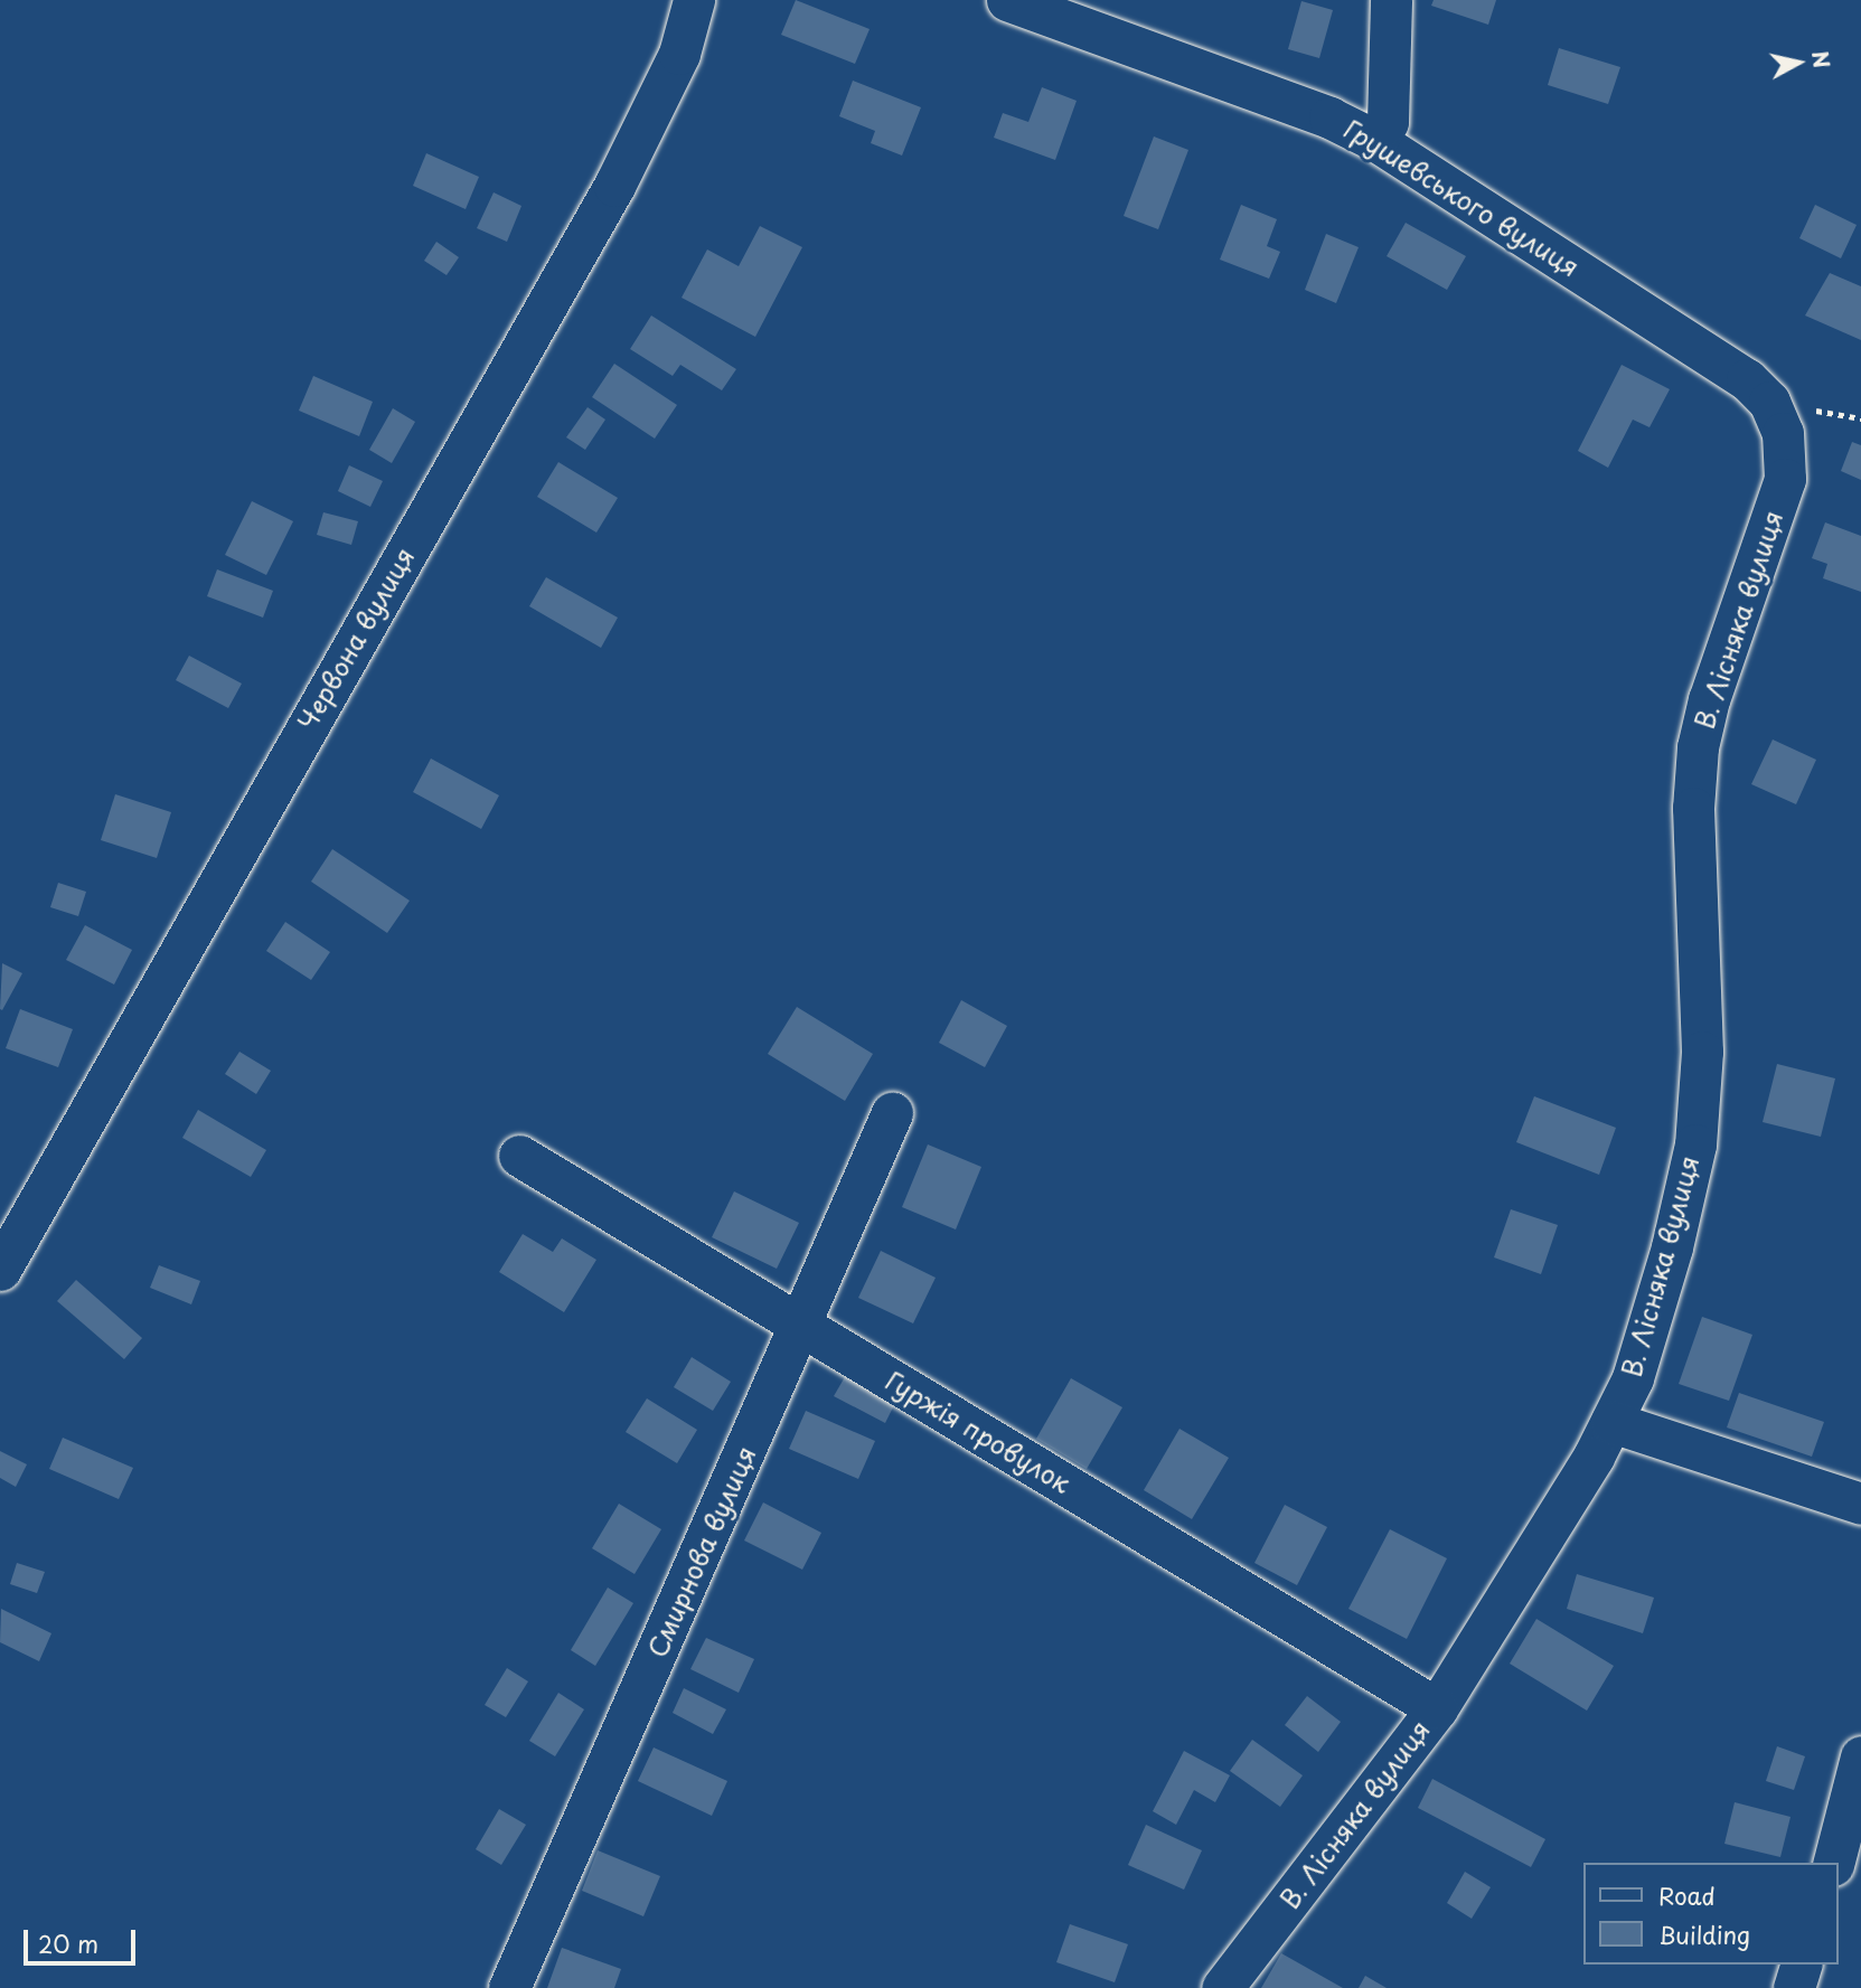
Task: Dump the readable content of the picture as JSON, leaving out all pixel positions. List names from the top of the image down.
{
  "streets": {
    "street": [
      "Грушевського вулиця",
      "В. Лісняка вулиця",
      "Червона вулиця",
      "Гуржія провулок",
      "Смирнова вулиця"
    ]
  },
  "crossings": [
    ["Грушевського вулиця", "В. Лісняка вулиця"],
    ["В. Лісняка вулиця", "Гуржія провулок"],
    ["Гуржія провулок", "Смирнова вулиця"]
  ],
  "legend": ["Road", "Building"],
  "scale_bar": "20 m",
  "north": "right"
}
